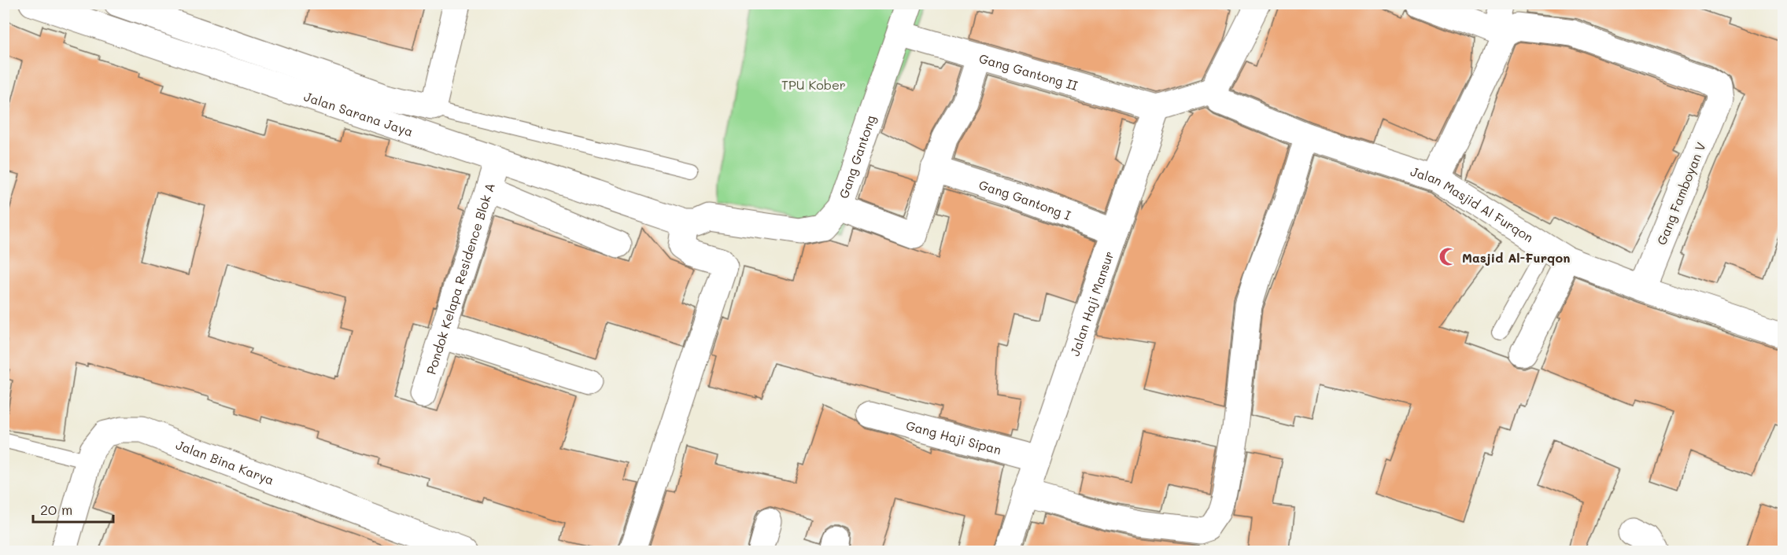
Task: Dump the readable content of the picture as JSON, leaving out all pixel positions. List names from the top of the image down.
{
  "streets": {
    "street": [
      "Gang Gantong II",
      "Jalan Sarana Jaya",
      "Gang Gantong",
      "Gang Famboyan V",
      "Gang Gantong I",
      "Jalan Masjid Al Furqon",
      "Pondok Kelapa Residence Blok A",
      "Jalan Haji Mansur",
      "Gang Haji Sipan",
      "Jalan Bina Karya"
    ]
  },
  "crossings": [
    ["Gang Gantong II", "Gang Gantong"],
    ["Gang Gantong II", "Jalan Haji Mansur"],
    ["Jalan Sarana Jaya", "Gang Gantong"],
    ["Jalan Sarana Jaya", "Pondok Kelapa Residence Blok A"],
    ["Gang Famboyan V", "Jalan Masjid Al Furqon"],
    ["Gang Gantong I", "Jalan Haji Mansur"],
    ["Jalan Haji Mansur", "Gang Haji Sipan"]
  ],
  "parks": ["TPU Kober"],
  "places": {
    "mosque": ["Masjid Al-Furqon"]
  },
  "scale_bar": "20 m"
}
